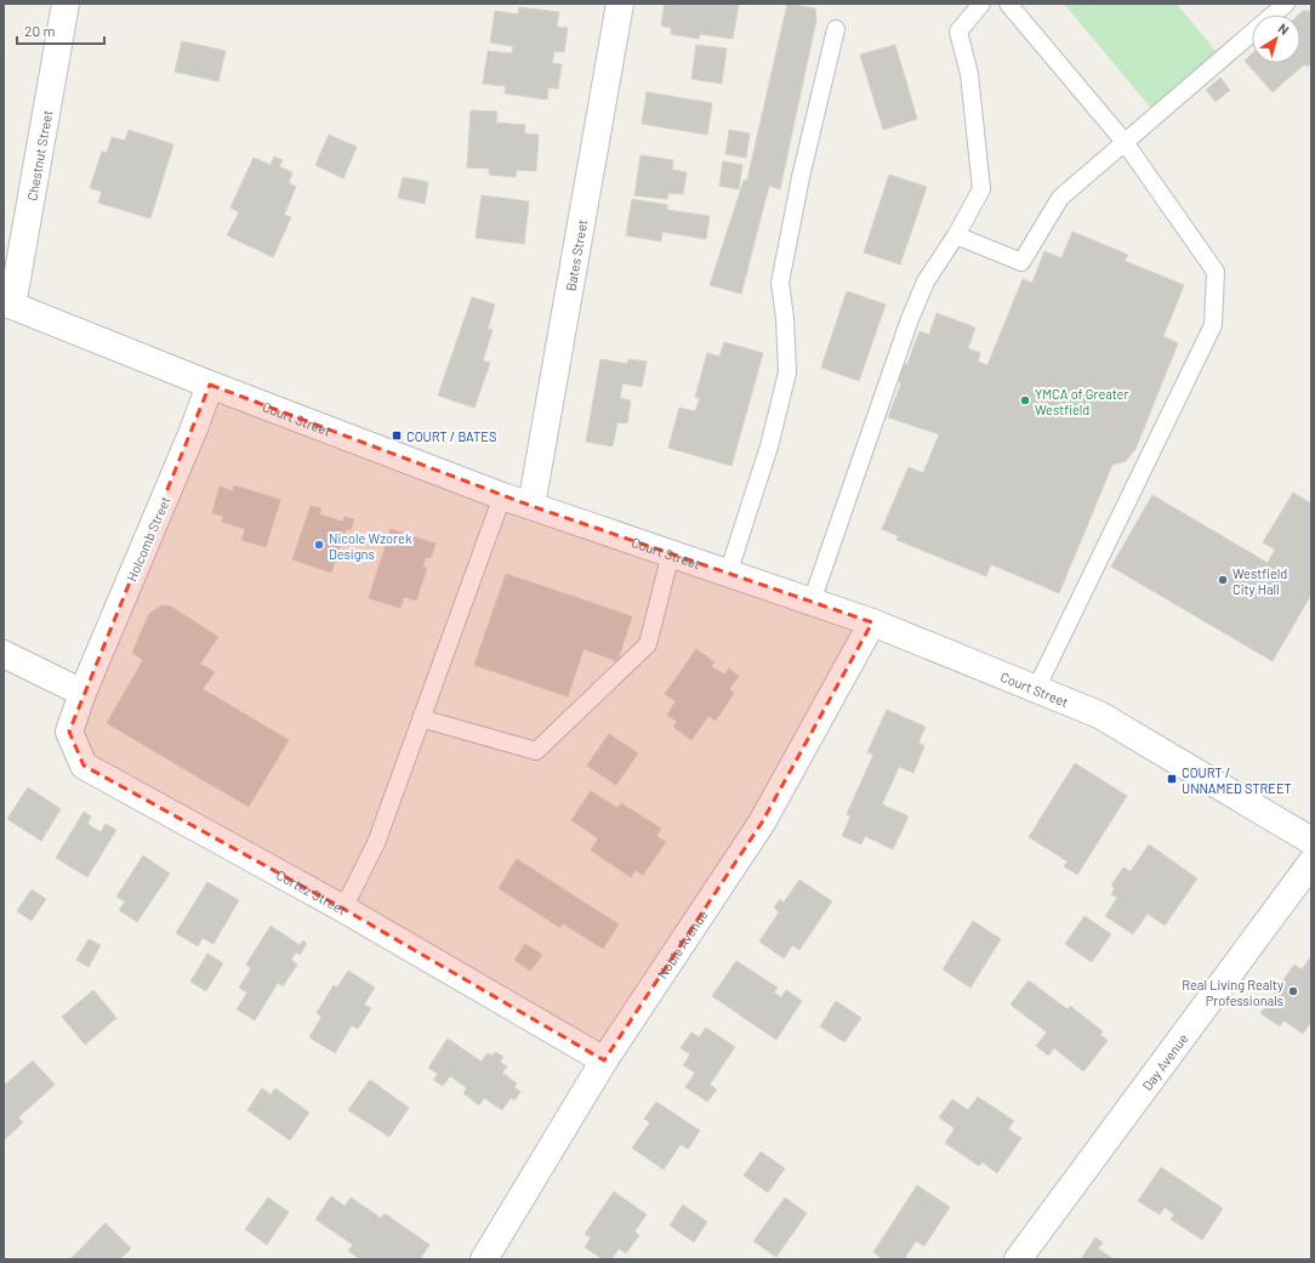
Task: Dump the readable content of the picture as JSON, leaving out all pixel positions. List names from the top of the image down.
{
  "streets": {
    "street": [
      "Chestnut Street",
      "Bates Street",
      "Court Street",
      "Holcomb Street",
      "Cortez Street",
      "Noble Avenue",
      "Day Avenue"
    ]
  },
  "crossings": [
    ["Chestnut Street", "Court Street"],
    ["Bates Street", "Court Street"],
    ["Court Street", "Holcomb Street"],
    ["Court Street", "Noble Avenue"],
    ["Holcomb Street", "Cortez Street"],
    ["Cortez Street", "Noble Avenue"]
  ],
  "places": {
    "other": [
      "YMCA of Greater Westfield",
      "Nicole Wzorek Designs",
      "Westfield City Hall",
      "Real Living Realty Professionals"
    ],
    "transit": ["COURT / BATES", "COURT / UNNAMED STREET"]
  },
  "scale_bar": "20 m",
  "north": "top right"
}
